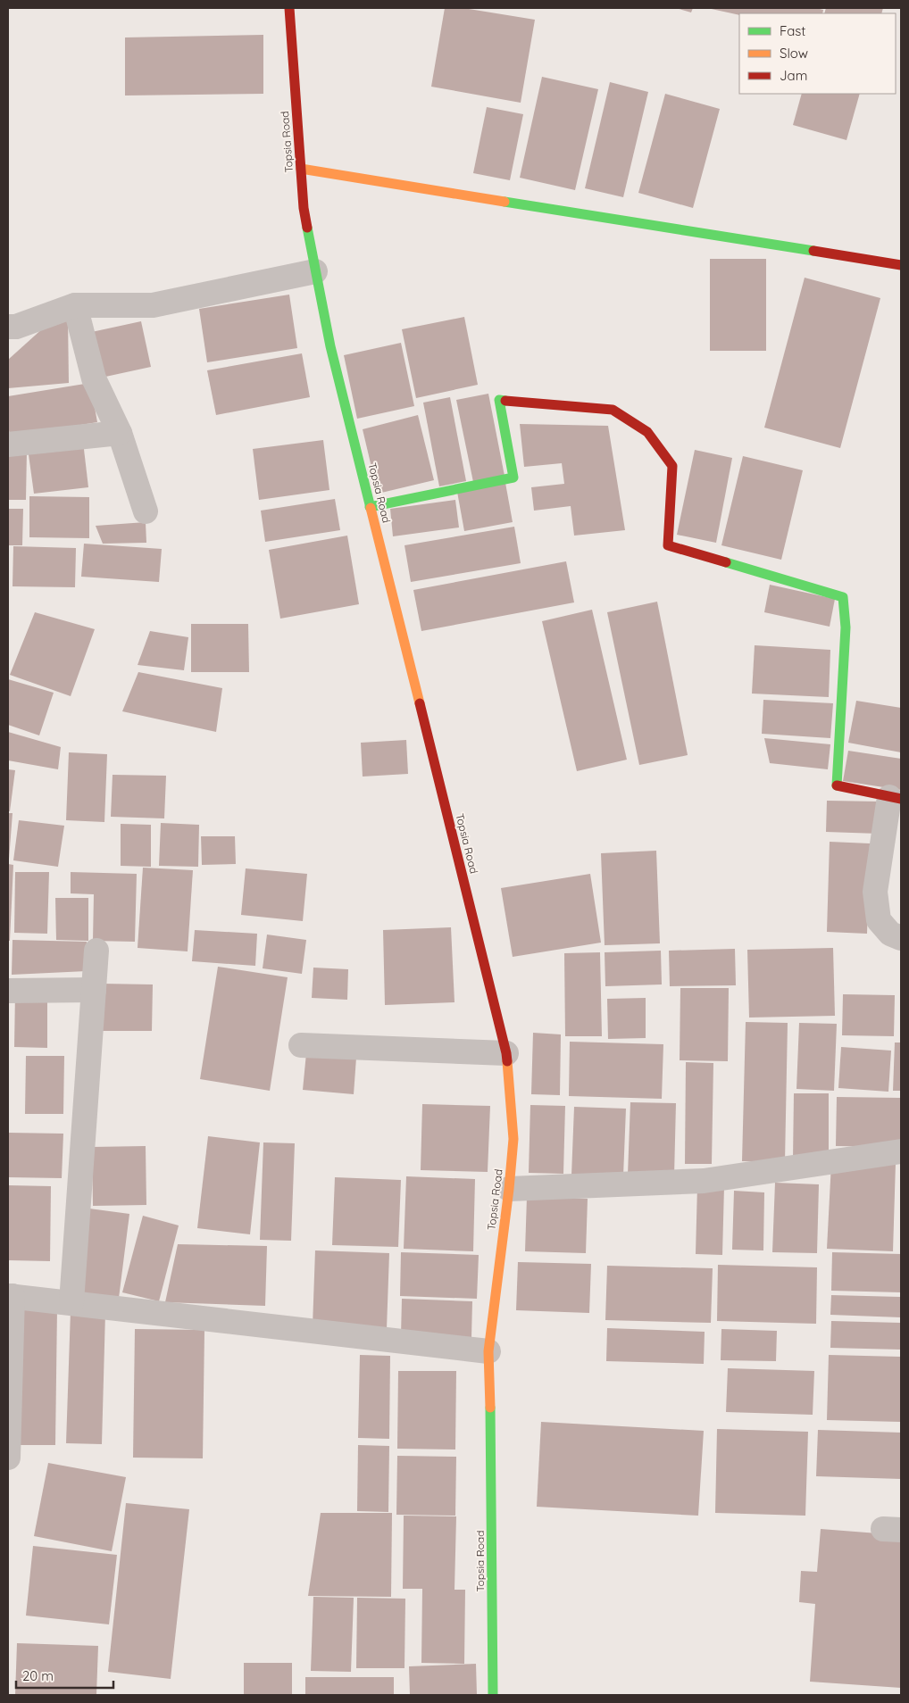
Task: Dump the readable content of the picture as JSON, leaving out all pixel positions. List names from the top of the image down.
{
  "streets": {
    "street": ["Topsia Road"]
  },
  "legend": ["Fast", "Slow", "Jam"],
  "scale_bar": "20 m"
}
